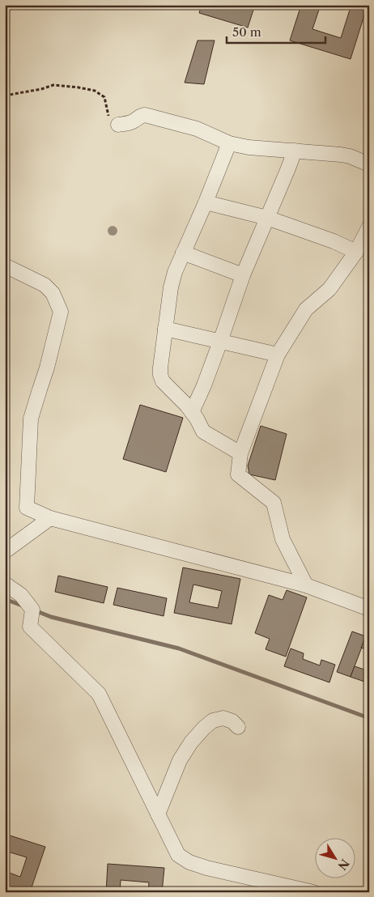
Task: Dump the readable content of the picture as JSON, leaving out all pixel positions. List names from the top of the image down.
{
  "scale_bar": "50 m",
  "north": "bottom right"
}
